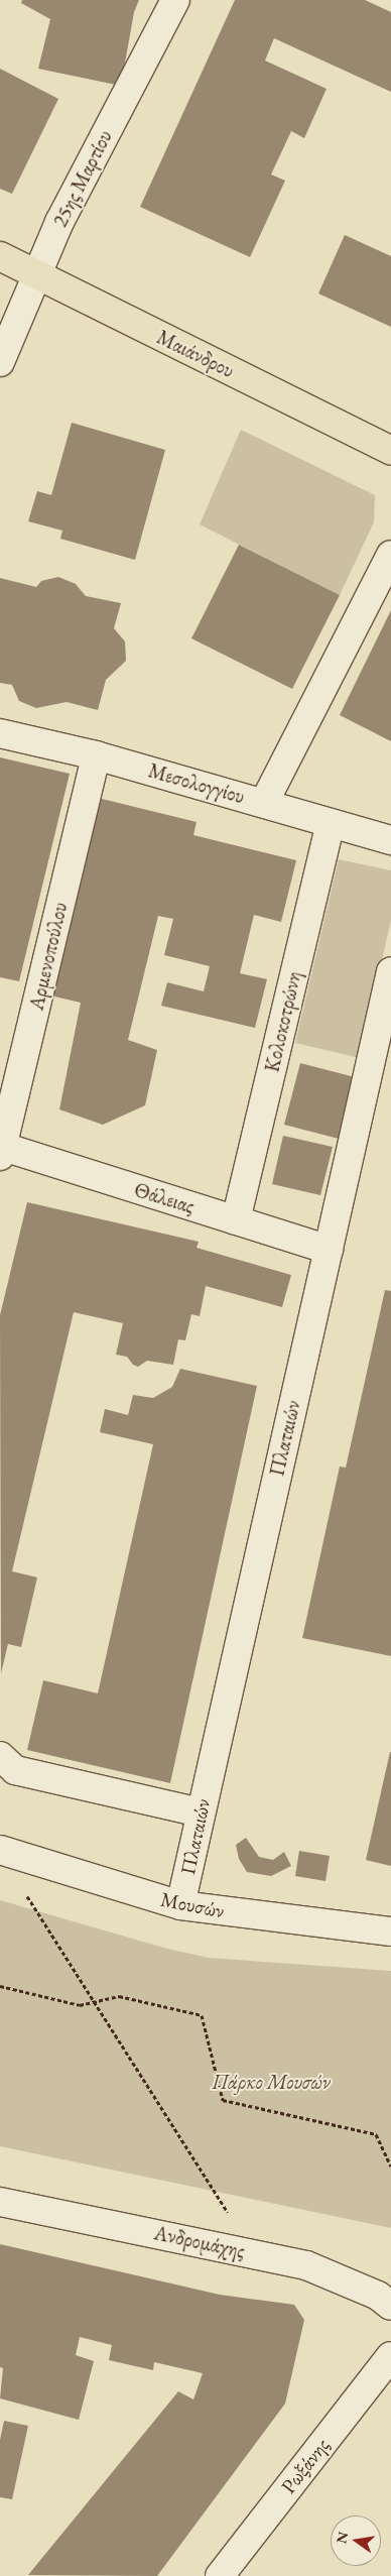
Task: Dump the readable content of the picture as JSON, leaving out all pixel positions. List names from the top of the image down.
{
  "streets": {
    "main road": ["Μαιάνδρου"],
    "street": [
      "25ης Μαρτίου",
      "Μεσολογγίου",
      "Αρμενοπούλου",
      "Κολοκοτρώνη",
      "Θάλειας",
      "Πλαταιών",
      "Μουσών",
      "Ανδρομάχης",
      "Ρωξάνης"
    ]
  },
  "crossings": [
    ["25ης Μαρτίου", "Μαιάνδρου"],
    ["Μεσολογγίου", "Αρμενοπούλου"],
    ["Μεσολογγίου", "Κολοκοτρώνη"],
    ["Αρμενοπούλου", "Θάλειας"],
    ["Κολοκοτρώνη", "Θάλειας"],
    ["Θάλειας", "Πλαταιών"],
    ["Πλαταιών", "Μουσών"]
  ],
  "parks": ["Πάρκο Μουσών"],
  "north": "left"
}
